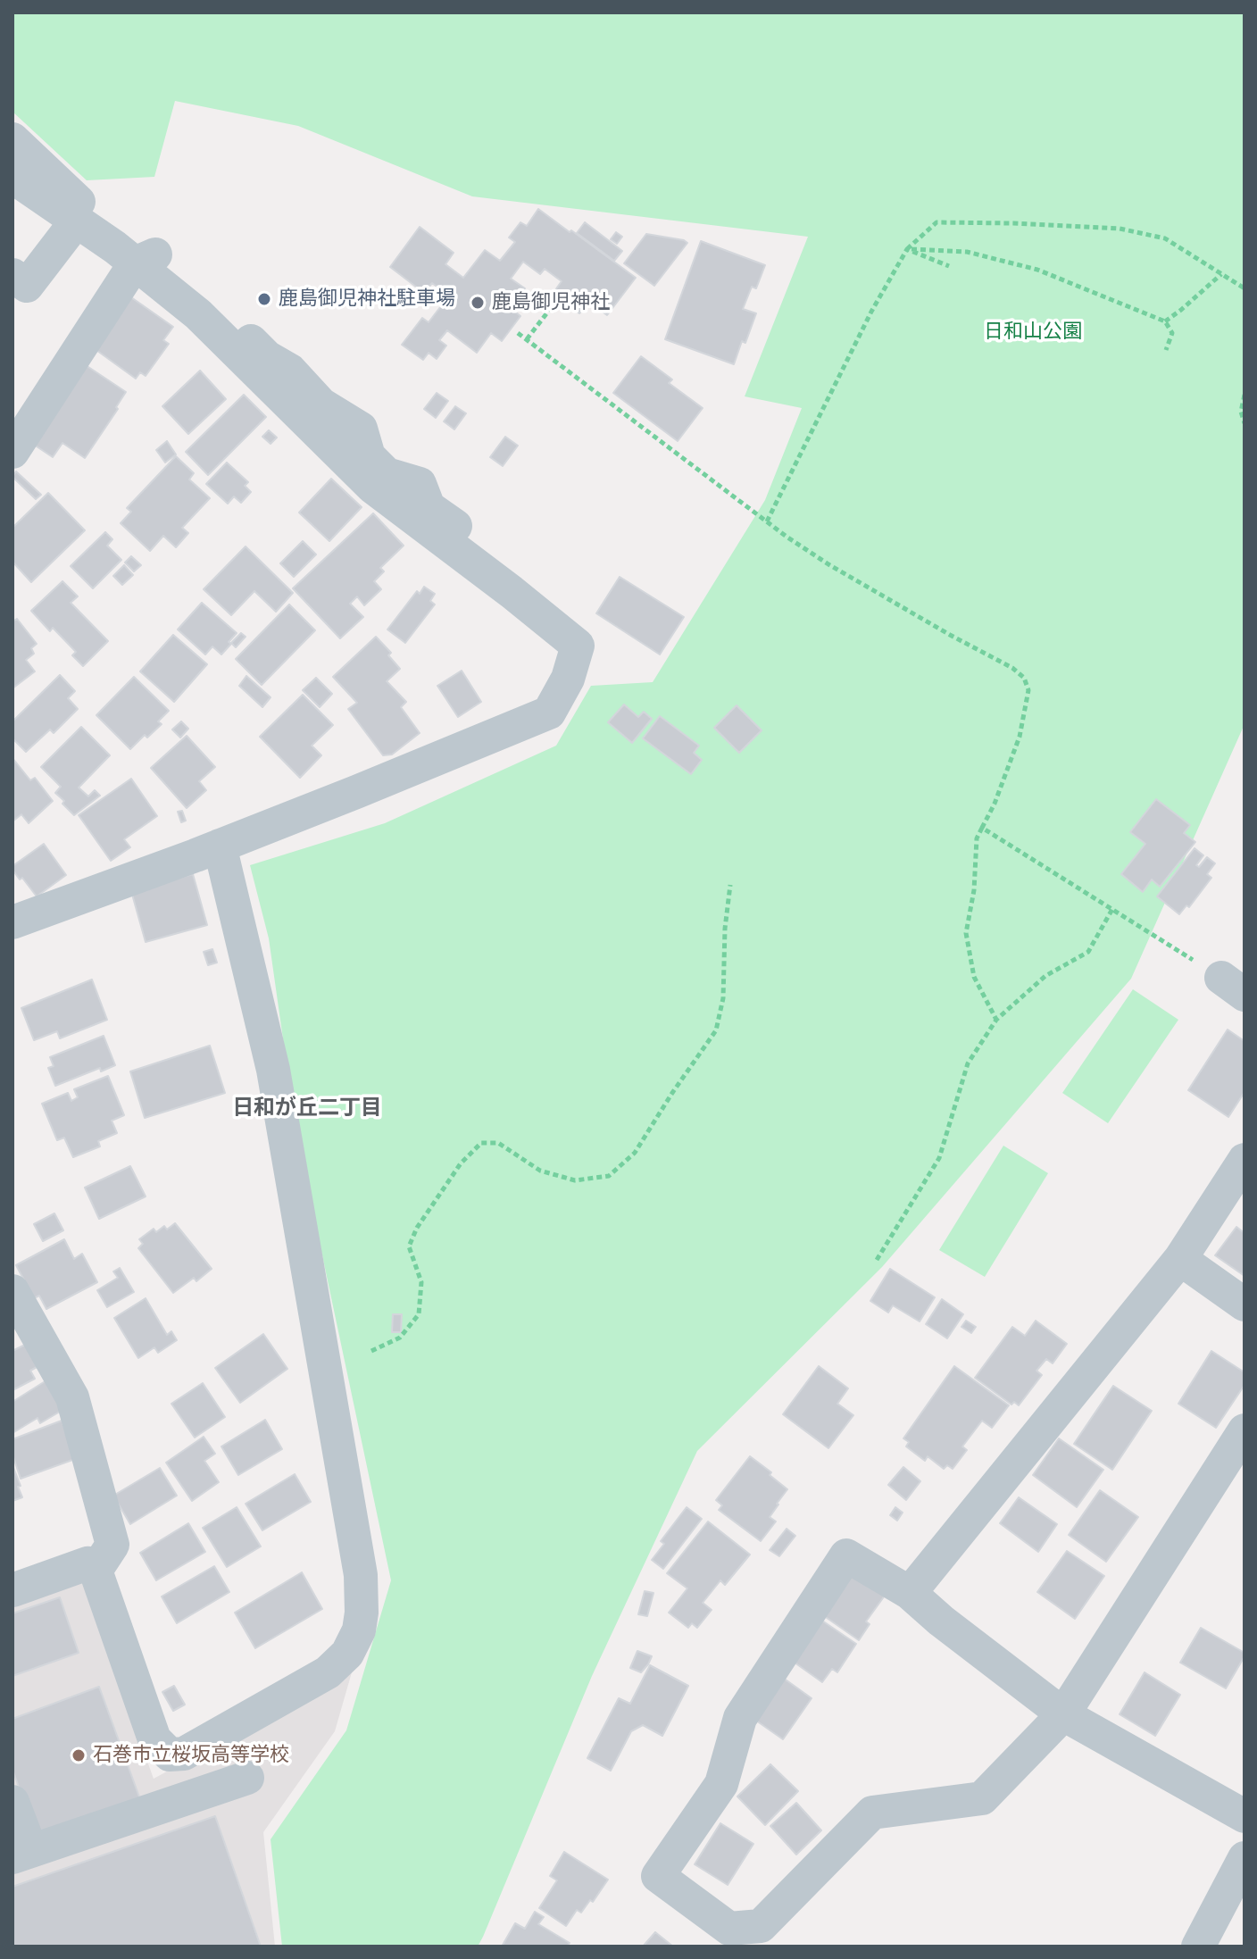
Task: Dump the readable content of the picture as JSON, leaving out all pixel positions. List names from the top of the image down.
{
  "districts": ["日和が丘二丁目"],
  "parks": ["日和山公園"],
  "places": ["鹿島御児神社駐車場", "鹿島御児神社", "石巻市立桜坂高等学校"]
}
